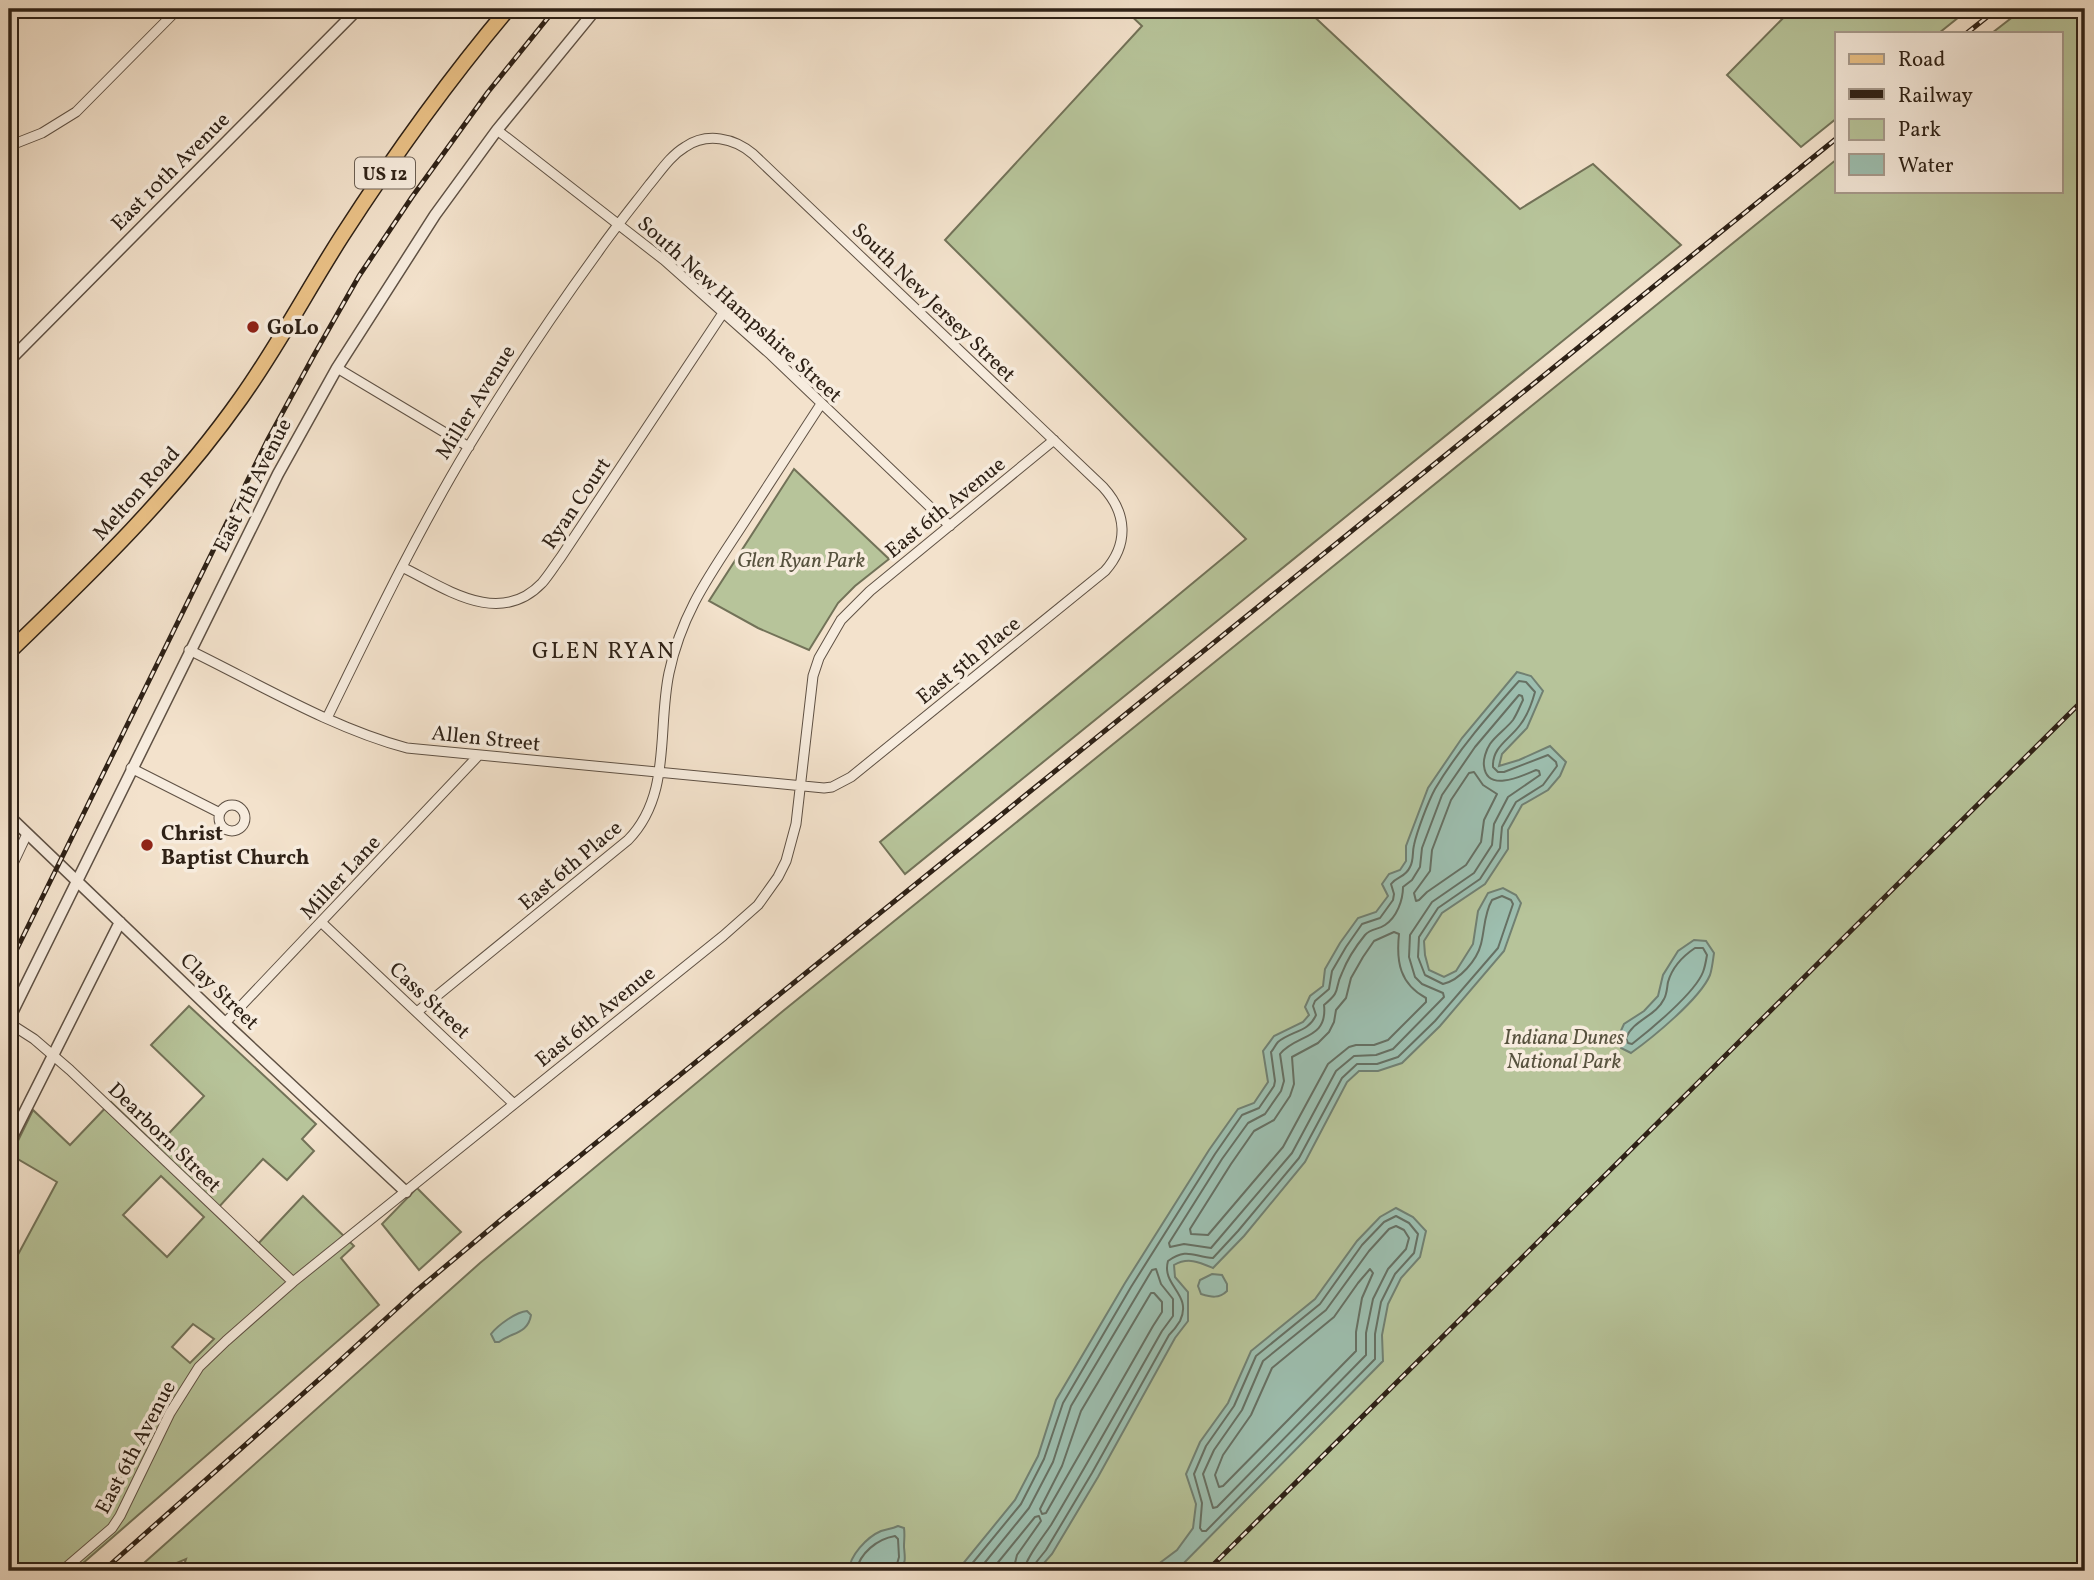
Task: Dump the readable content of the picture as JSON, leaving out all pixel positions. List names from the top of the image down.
{
  "streets": {
    "main road": ["US 12", "Melton Road"],
    "street": [
      "East 10th Avenue",
      "South New Jersey Street",
      "South New Hampshire Street",
      "Miller Avenue",
      "East 7th Avenue",
      "Ryan Court",
      "East 6th Avenue",
      "East 5th Place",
      "Allen Street",
      "East 6th Place",
      "Miller Lane",
      "Clay Street",
      "Cass Street",
      "Dearborn Street"
    ]
  },
  "crossings": [
    ["South New Jersey Street", "Miller Avenue"],
    ["South New Jersey Street", "East 6th Avenue"],
    ["South New Jersey Street", "East 5th Place"],
    ["South New Hampshire Street", "Miller Avenue"],
    ["South New Hampshire Street", "East 7th Avenue"],
    ["South New Hampshire Street", "Ryan Court"],
    ["South New Hampshire Street", "East 6th Avenue"],
    ["South New Hampshire Street", "East 6th Place"],
    ["Miller Avenue", "Ryan Court"],
    ["Miller Avenue", "Allen Street"],
    ["East 7th Avenue", "Allen Street"],
    ["East 7th Avenue", "Clay Street"],
    ["East 7th Avenue", "Dearborn Street"],
    ["East 6th Avenue", "East 5th Place"],
    ["East 6th Avenue", "Allen Street"],
    ["East 6th Avenue", "Clay Street"],
    ["East 6th Avenue", "Cass Street"],
    ["East 6th Avenue", "Dearborn Street"],
    ["East 5th Place", "Allen Street"],
    ["Allen Street", "East 6th Place"],
    ["Allen Street", "Miller Lane"],
    ["East 6th Place", "Cass Street"],
    ["Miller Lane", "Clay Street"],
    ["Miller Lane", "Cass Street"]
  ],
  "districts": ["GLEN RYAN"],
  "parks": ["Glen Ryan Park", "Indiana Dunes National Park"],
  "places": ["GoLo", "Christ Baptist Church"],
  "legend": [
    "Road",
    "Railway",
    "Park",
    "Water"
  ]
}
